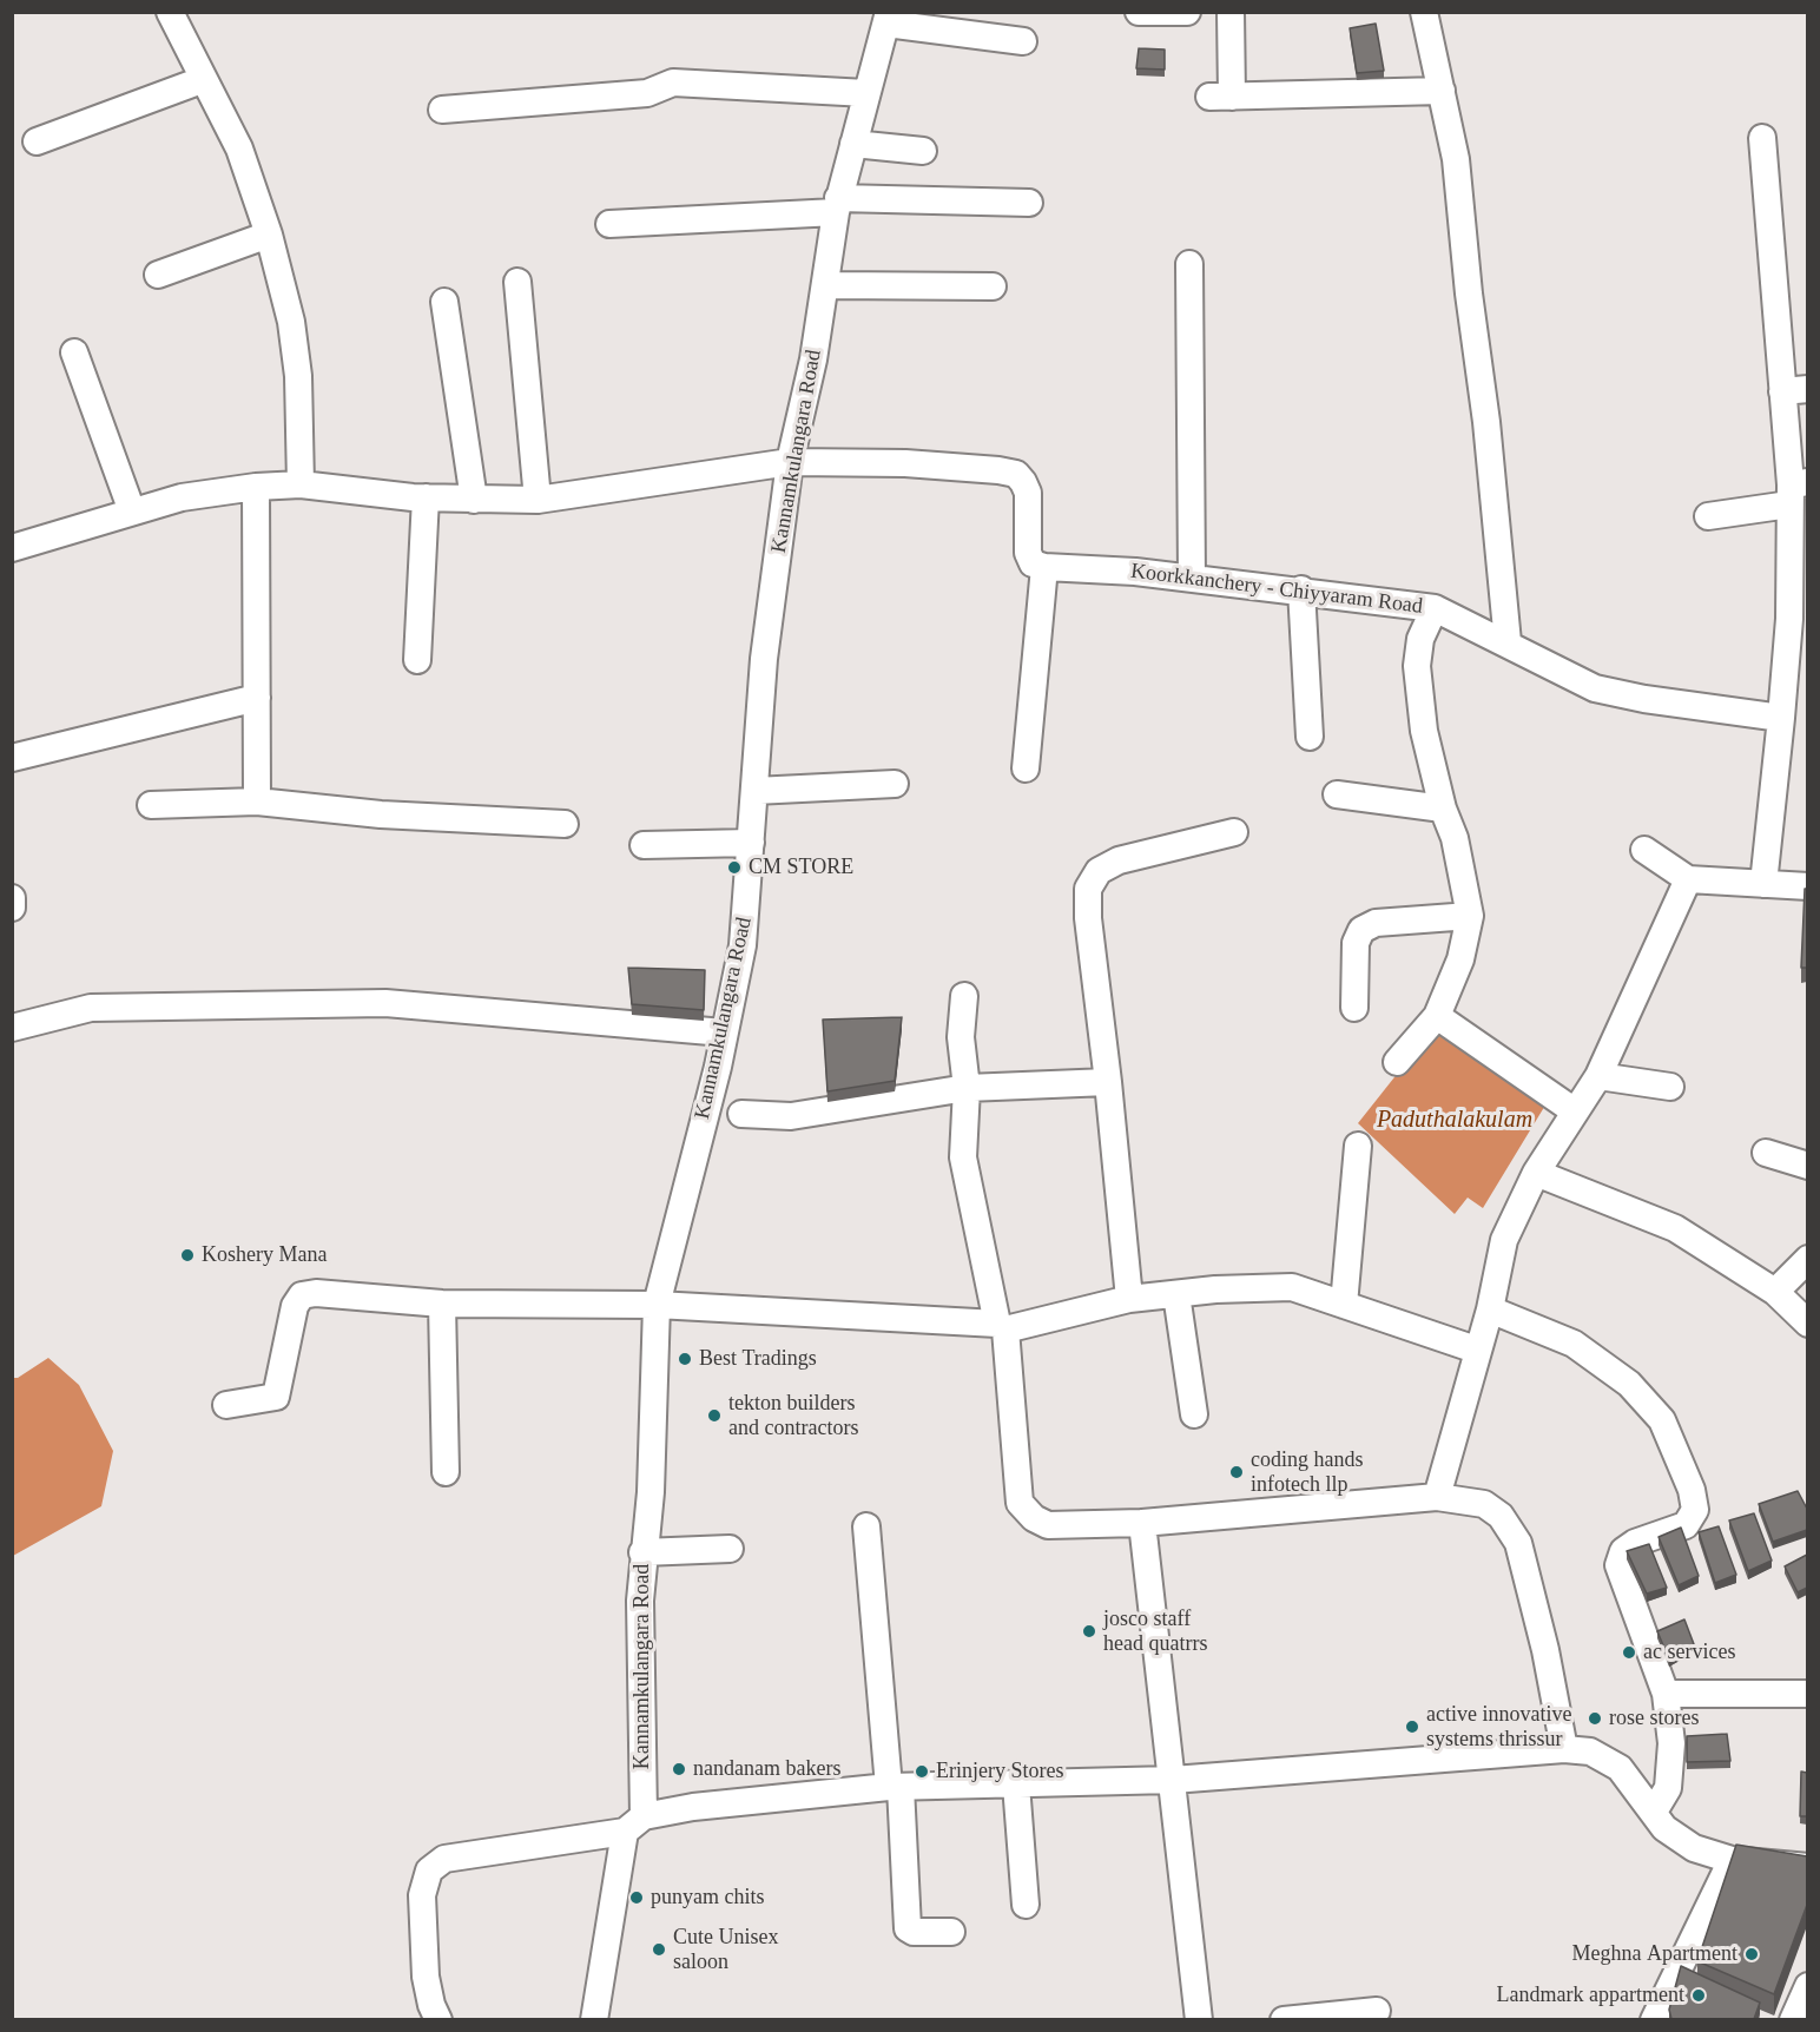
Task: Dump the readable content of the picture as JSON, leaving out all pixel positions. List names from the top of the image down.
{
  "streets": {
    "street": ["Kannamkulangara Road", "Koorkkanchery - Chiyyaram Road"]
  },
  "water": ["Paduthalakulam"],
  "places": [
    "CM STORE",
    "Koshery Mana",
    "Best Tradings",
    "tekton builders and contractors",
    "coding hands infotech llp",
    "josco staff head quatrrs",
    "ac services",
    "rose stores",
    "active innovative systems thrissur",
    "nandanam bakers",
    "Erinjery Stores",
    "punyam chits",
    "Cute Unisex saloon",
    "Meghna Apartment",
    "Landmark appartment"
  ]
}
